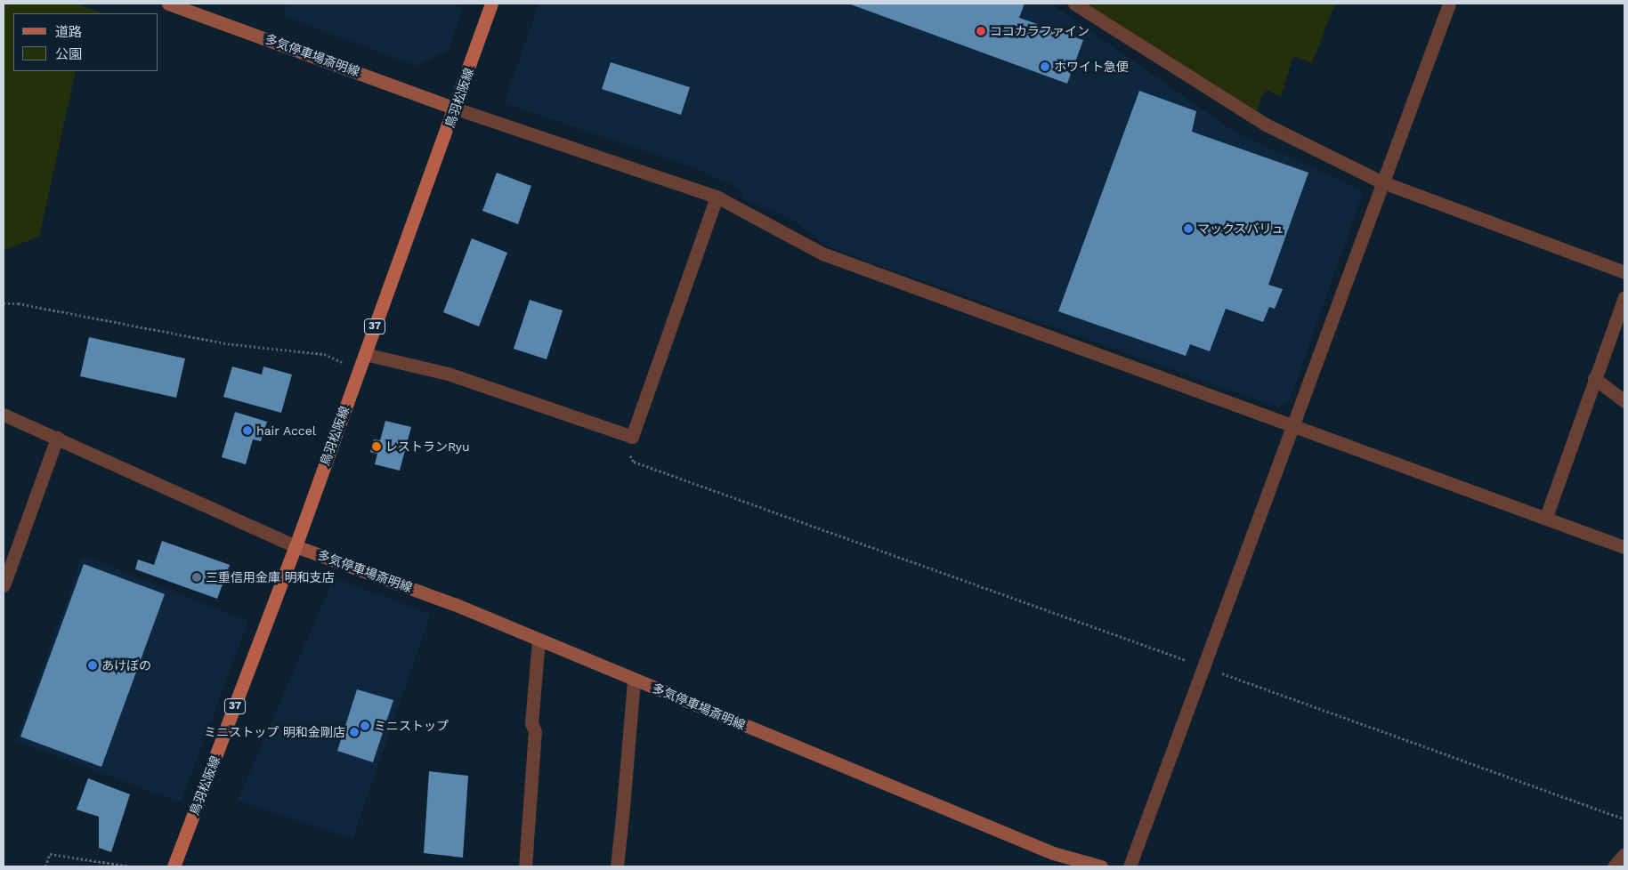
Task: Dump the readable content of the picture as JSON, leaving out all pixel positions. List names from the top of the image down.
{
  "streets": {
    "main road": ["多気停車場斎明線", "鳥羽松阪線", "37"]
  },
  "crossings": [
    ["多気停車場斎明線", "鳥羽松阪線"]
  ],
  "places": [
    "ココカラファイン",
    "ホワイト急便",
    "マックスバリュ",
    "hair Accel",
    "レストランRyu",
    "三重信用金庫 明和支店",
    "あけぼの",
    "ミニストップ",
    "ミニストップ 明和金剛店"
  ],
  "legend": ["道路", "公園"]
}
